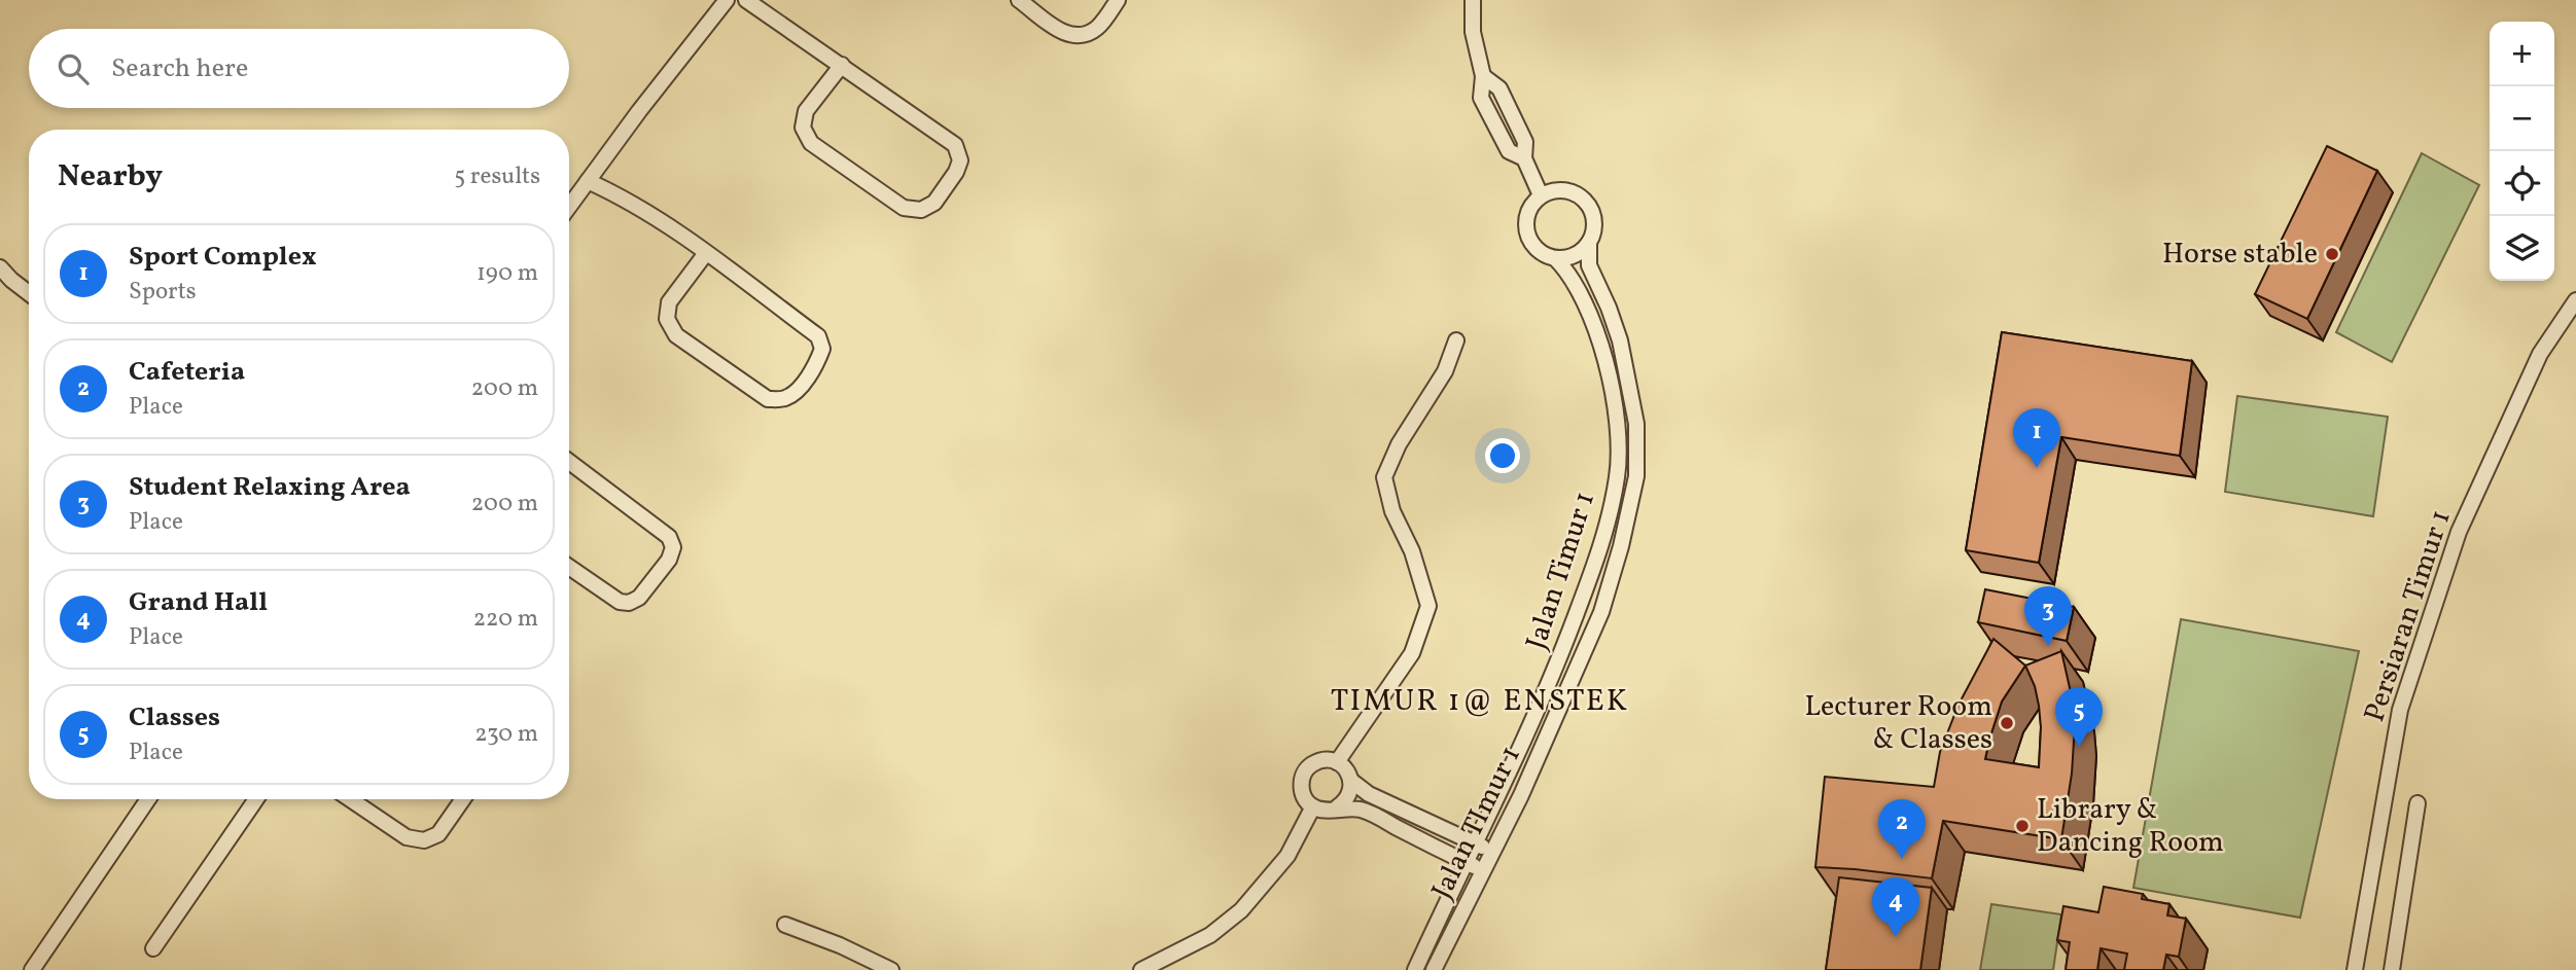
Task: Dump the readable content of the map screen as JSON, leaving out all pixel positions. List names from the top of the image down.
{
  "streets": {
    "street": ["Jalan Timur 1", "Persiaran Timur 1", "Jalan TImur 1"]
  },
  "crossings": [
    ["Jalan Timur 1", "Jalan TImur 1"]
  ],
  "districts": ["TIMUR 1@ ENSTEK"],
  "places": ["Horse stable", "Lecturer Room & Classes", "Library & Dancing Room"],
  "page": {
    "map_buttons": ["+", "−"],
    "search": "Search here",
    "heading": ["Nearby", "5 results"],
    "list": [
      {
        "mark": "1",
        "name": "Sport Complex",
        "note": "Sports",
        "value": "190 m"
      },
      {
        "mark": "2",
        "name": "Cafeteria",
        "note": "Place",
        "value": "200 m"
      },
      {
        "mark": "3",
        "name": "Student Relaxing Area",
        "note": "Place",
        "value": "200 m"
      },
      {
        "mark": "4",
        "name": "Grand Hall",
        "note": "Place",
        "value": "220 m"
      },
      {
        "mark": "5",
        "name": "Classes",
        "note": "Place",
        "value": "230 m"
      }
    ],
    "pins": [
      "1",
      "3",
      "5",
      "2",
      "4"
    ]
  }
}
